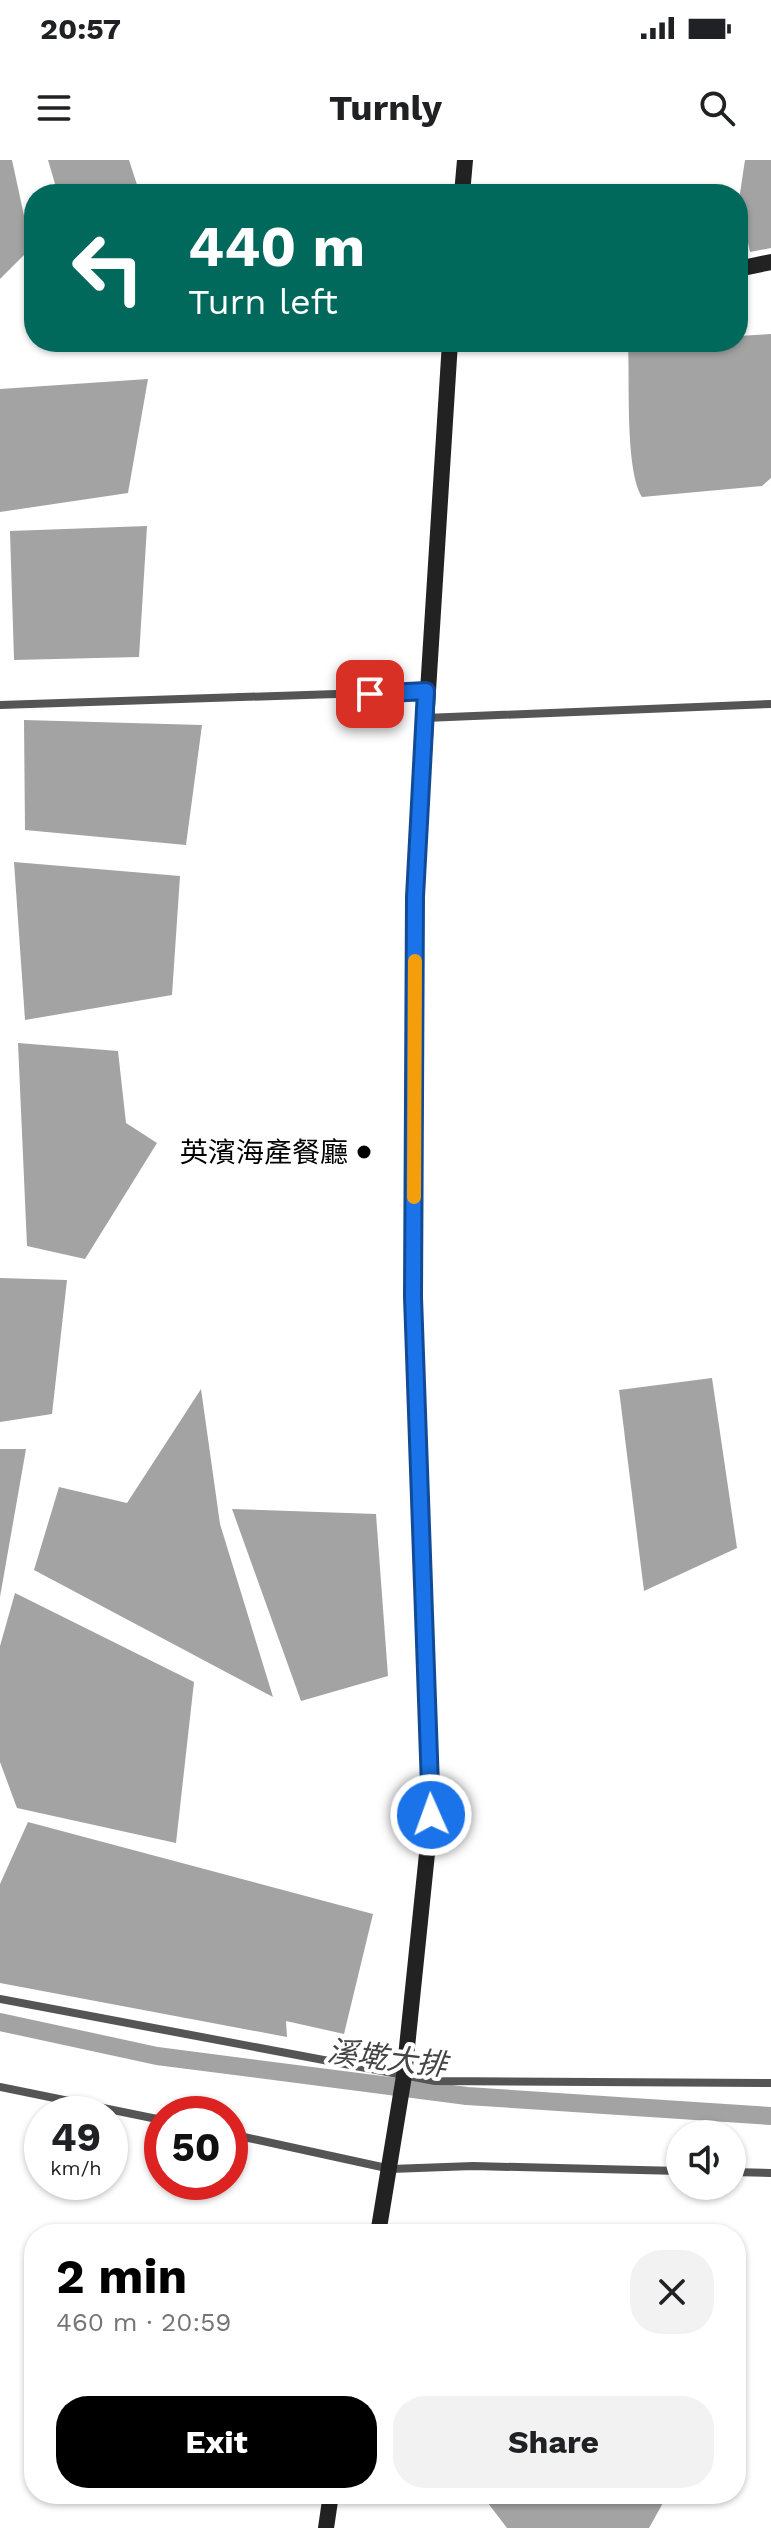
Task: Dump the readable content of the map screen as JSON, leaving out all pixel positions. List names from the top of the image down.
{
  "water": ["溪墘大排"],
  "places": ["英濱海產餐廳"],
  "page": {
    "status": "20:57",
    "header": "Turnly",
    "turn": ["440 m", "Turn left"],
    "speed": "49 km/h",
    "limit": "50",
    "heading": ["2 min", "460 m · 20:59"],
    "buttons": ["Exit", "Share"]
  }
}
